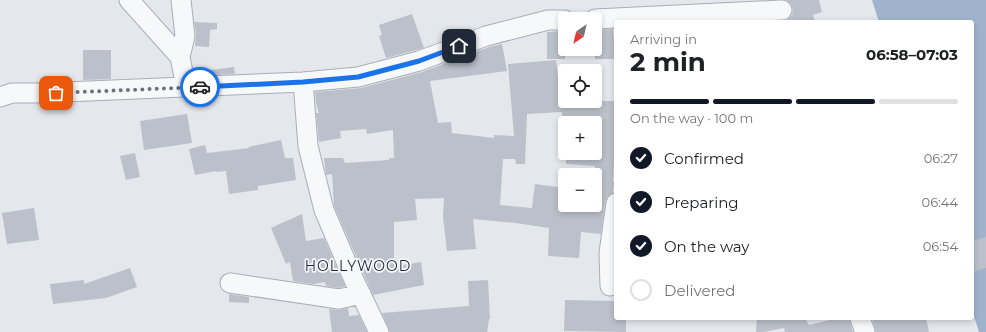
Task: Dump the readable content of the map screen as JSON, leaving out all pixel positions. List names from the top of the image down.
{
  "districts": ["HOLLYWOOD"],
  "north": "bottom left",
  "page": {
    "map_buttons": ["+", "−"],
    "heading": ["2 min", "Arriving in", "06:58–07:03"],
    "bar": "On the way · 100 m",
    "list": [
      ["Confirmed", "06:27"],
      ["Preparing", "06:44"],
      ["On the way", "06:54"],
      "Delivered"
    ]
  }
}
